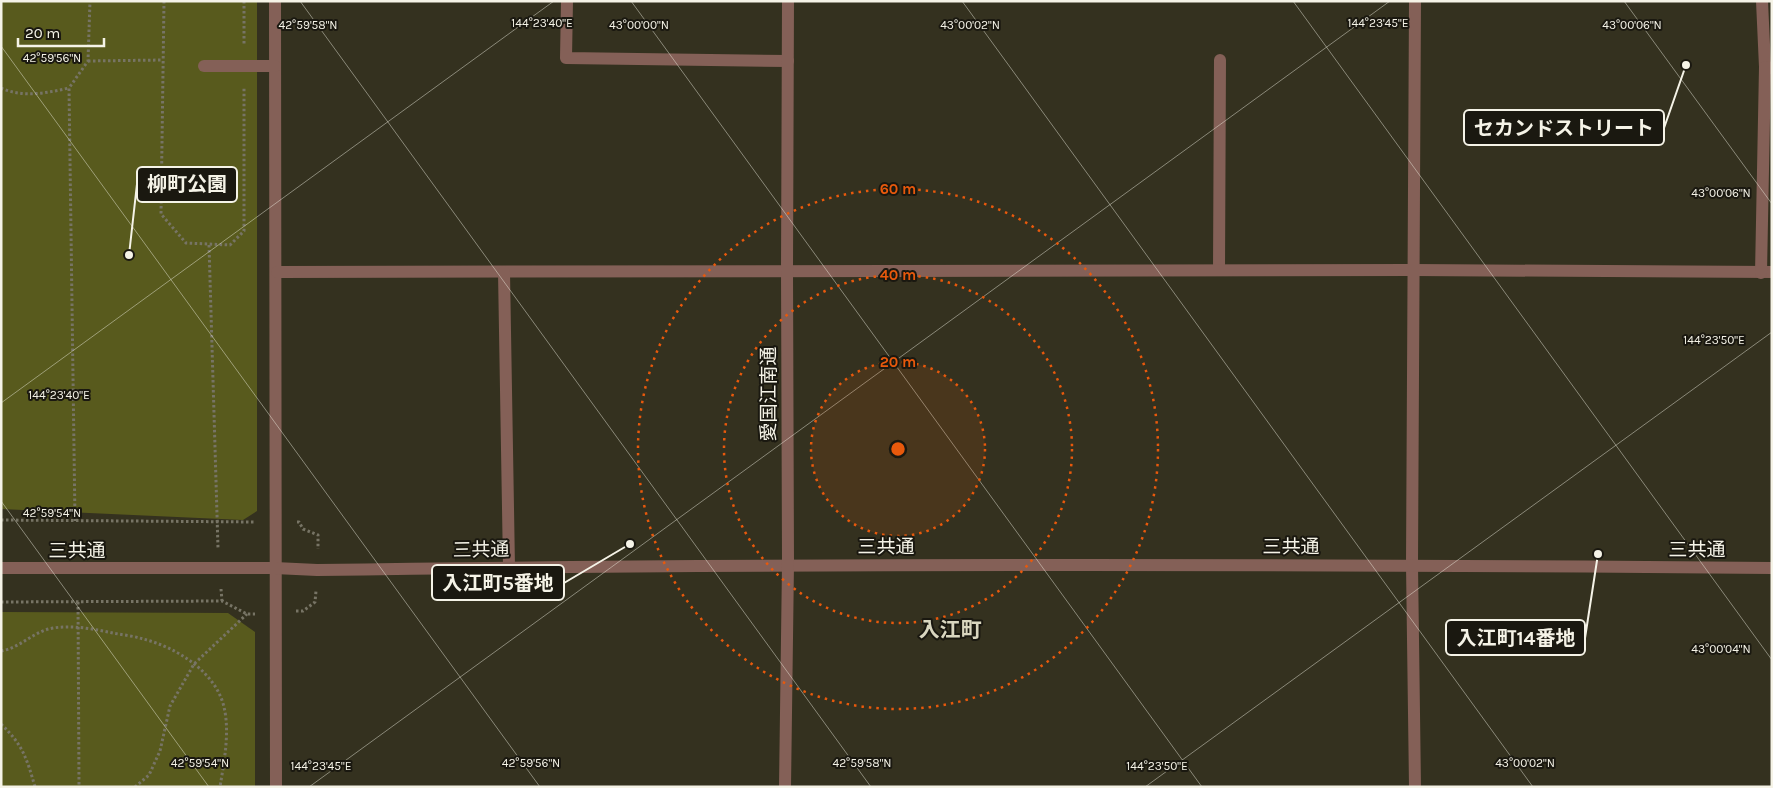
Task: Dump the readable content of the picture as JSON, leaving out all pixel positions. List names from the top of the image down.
{
  "streets": {
    "street": ["愛国江南通", "三共通"]
  },
  "crossings": [
    ["愛国江南通", "三共通"]
  ],
  "districts": ["入江町"],
  "places": [
    "セカンドストリート",
    "柳町公園",
    "入江町5番地",
    "入江町14番地"
  ],
  "scale_bar": "20 m",
  "coordinates": [
    "144°23'40\"E",
    "144°23'45\"E",
    "42°59'58\"N",
    "43°00'00\"N",
    "43°00'02\"N",
    "43°00'06\"N",
    "42°59'56\"N",
    "144°23'50\"E",
    "42°59'54\"N",
    "43°00'04\"N"
  ],
  "rings": ["60 m", "40 m", "20 m"]
}
